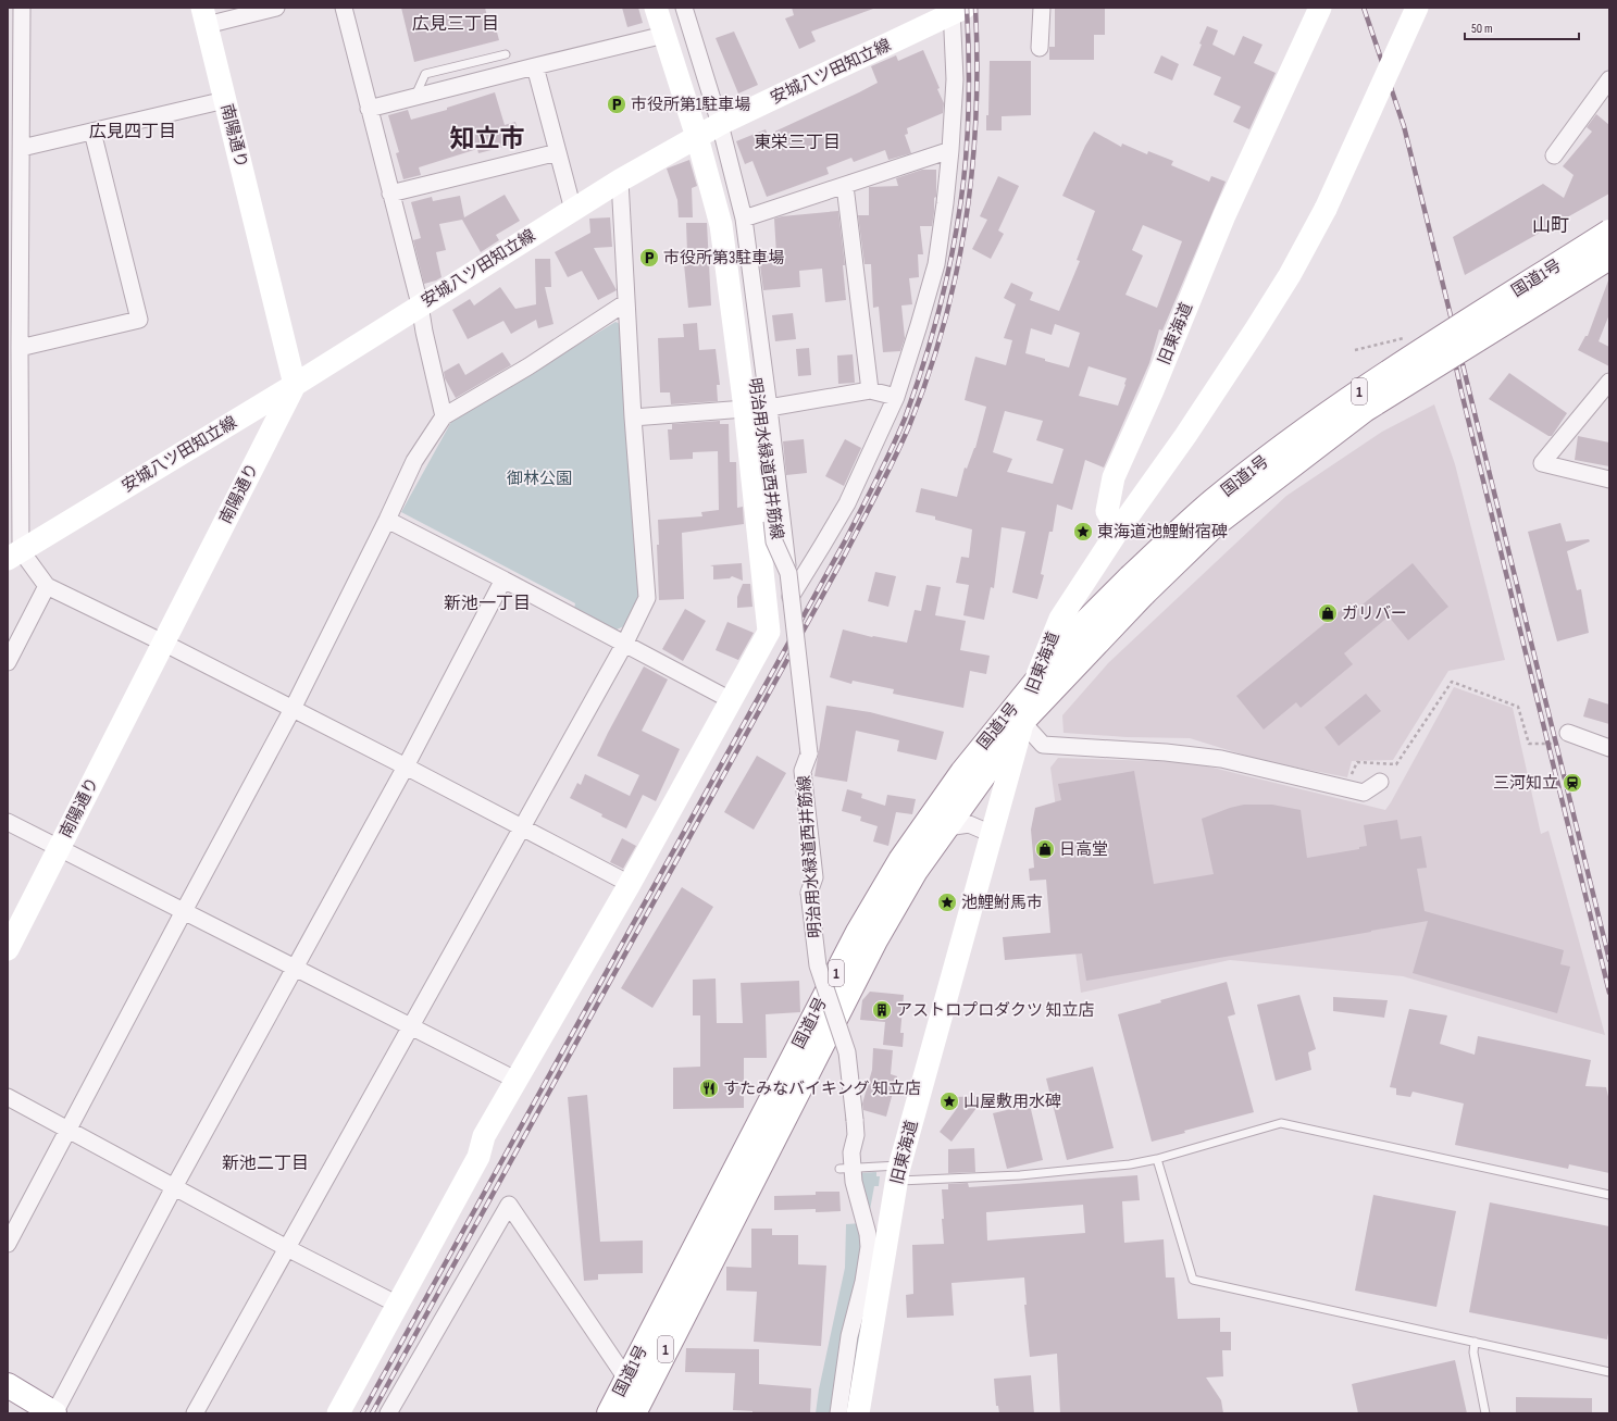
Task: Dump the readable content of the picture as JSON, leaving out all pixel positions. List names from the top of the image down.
{
  "streets": {
    "highway": ["国道1号", "1"],
    "street": [
      "安城八ツ田知立線",
      "南陽通り",
      "旧東海道",
      "明治用水緑道西井筋線"
    ]
  },
  "crossings": [
    ["安城八ツ田知立線", "南陽通り"],
    ["安城八ツ田知立線", "明治用水緑道西井筋線"],
    ["国道1号", "旧東海道"]
  ],
  "districts": [
    "広見三丁目",
    "広見四丁目",
    "知立市",
    "東栄三丁目",
    "山町",
    "新池一丁目",
    "新池二丁目"
  ],
  "parks": ["御林公園"],
  "places": {
    "parking": ["市役所第1駐車場", "市役所第3駐車場"],
    "place": ["東海道池鯉鮒宿碑", "池鯉鮒馬市", "山屋敷用水碑"],
    "shop": ["ガリバー", "日高堂"],
    "station": ["三河知立"],
    "building": ["アストロプロダクツ 知立店"],
    "restaurant": ["すたみなバイキング 知立店"]
  },
  "scale_bar": "50 m"
}
